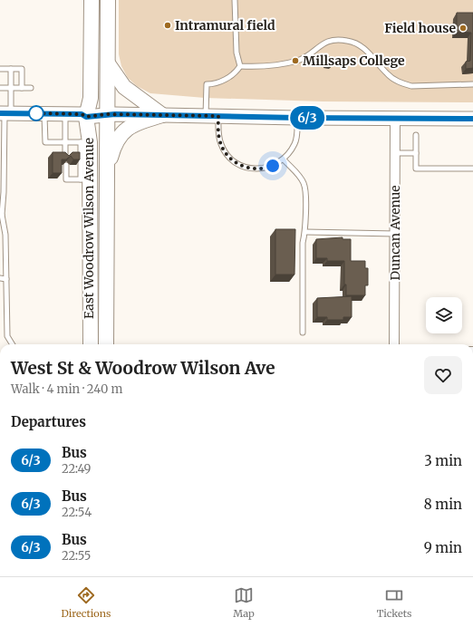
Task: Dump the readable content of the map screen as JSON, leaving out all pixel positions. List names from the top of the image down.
{
  "streets": {
    "main road": ["East Woodrow Wilson Avenue"],
    "street": ["Duncan Avenue"]
  },
  "places": ["Intramural field", "Field house", "Millsaps College"],
  "lines": ["bus line 6/3"],
  "page": {
    "on_map": "6/3",
    "heading": [
      ["West St & Woodrow Wilson Ave", "Walk · 4 min · 240 m"],
      "Departures"
    ],
    "list": [
      {
        "mark": "6/3",
        "name": "Bus",
        "note": "22:49",
        "value": "3 min"
      },
      {
        "mark": "6/3",
        "name": "Bus",
        "note": "22:54",
        "value": "8 min"
      },
      {
        "mark": "6/3",
        "name": "Bus",
        "note": "22:55",
        "value": "9 min"
      }
    ],
    "tabs": ["Directions", "Map", "Tickets"]
  }
}
